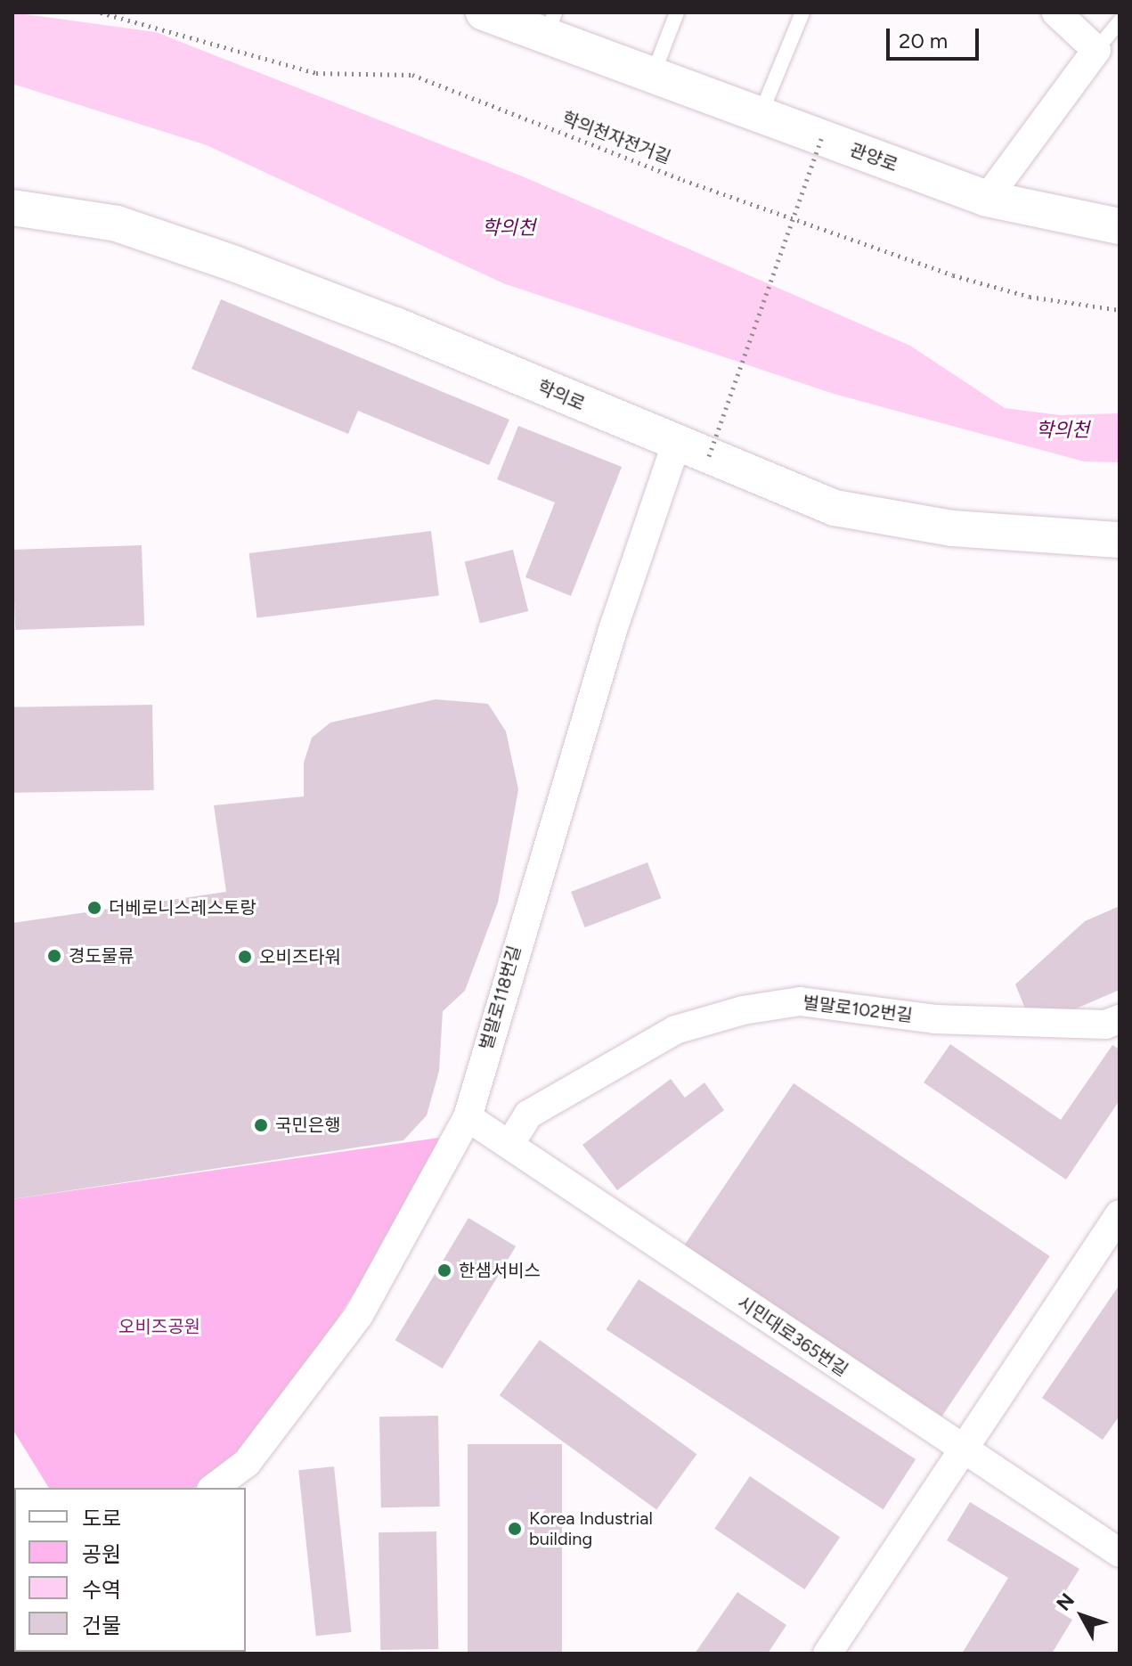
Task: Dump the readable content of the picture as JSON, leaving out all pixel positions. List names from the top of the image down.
{
  "streets": {
    "street": [
      "관양로",
      "학의로",
      "벌말로118번길",
      "벌말로102번길",
      "시민대로365번길"
    ],
    "path": ["학의천자전거길"]
  },
  "crossings": [
    ["학의로", "벌말로118번길"],
    ["벌말로118번길", "시민대로365번길"],
    ["벌말로102번길", "시민대로365번길"]
  ],
  "water": ["학의천"],
  "parks": ["오비즈공원"],
  "places": [
    "더베로니스레스토랑",
    "경도물류",
    "오비즈타워",
    "국민은행",
    "한샘서비스",
    "Korea Industrial building"
  ],
  "legend": [
    "도로",
    "공원",
    "수역",
    "건물"
  ],
  "scale_bar": "20 m",
  "north": "top left"
}
